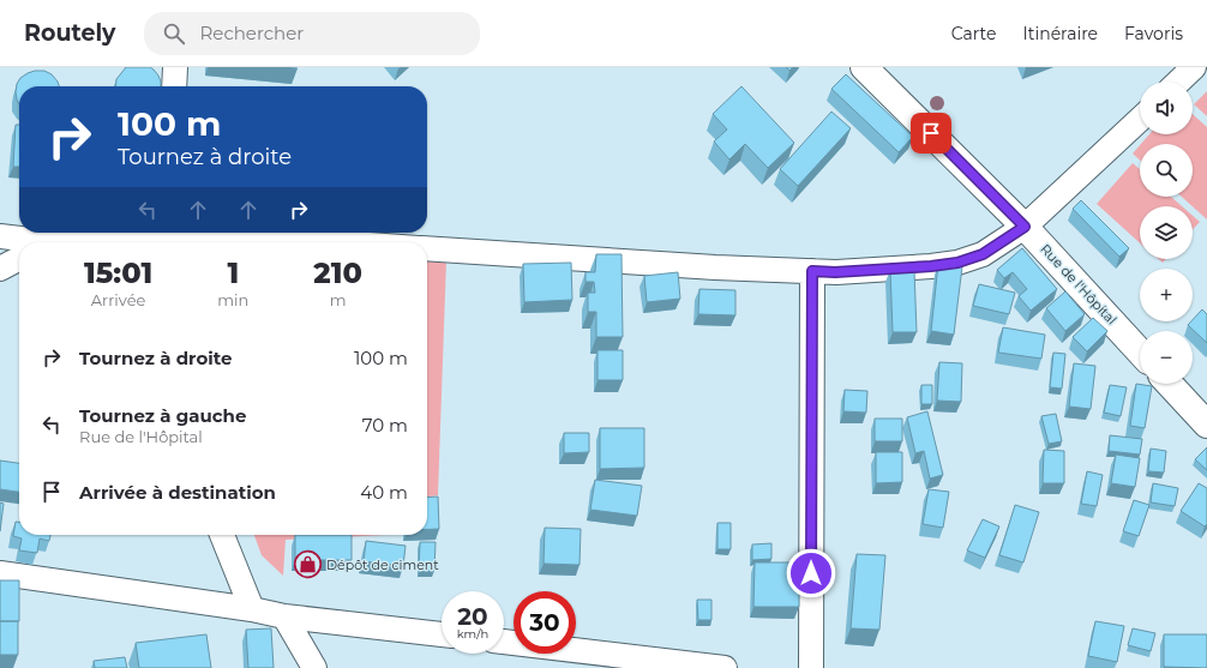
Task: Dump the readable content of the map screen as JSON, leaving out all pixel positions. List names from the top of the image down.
{
  "streets": {
    "street": ["Rue de l'Hôpital"]
  },
  "places": {
    "shop": ["Dépôt de ciment"]
  },
  "page": {
    "header": "Routely",
    "search": "Rechercher",
    "nav": ["Carte", "Itinéraire", "Favoris"],
    "map_buttons": ["+", "−"],
    "turn": ["100 m", "Tournez à droite"],
    "eta": [
      "15:01",
      "Arrivée",
      "1",
      "min",
      "210",
      "m"
    ],
    "list": [
      {
        "name": "Tournez à droite",
        "value": "100 m"
      },
      {
        "name": "Tournez à gauche",
        "note": "Rue de l'Hôpital",
        "value": "70 m"
      },
      {
        "name": "Arrivée à destination",
        "value": "40 m"
      }
    ],
    "speed": "20 km/h",
    "limit": "30"
  }
}
